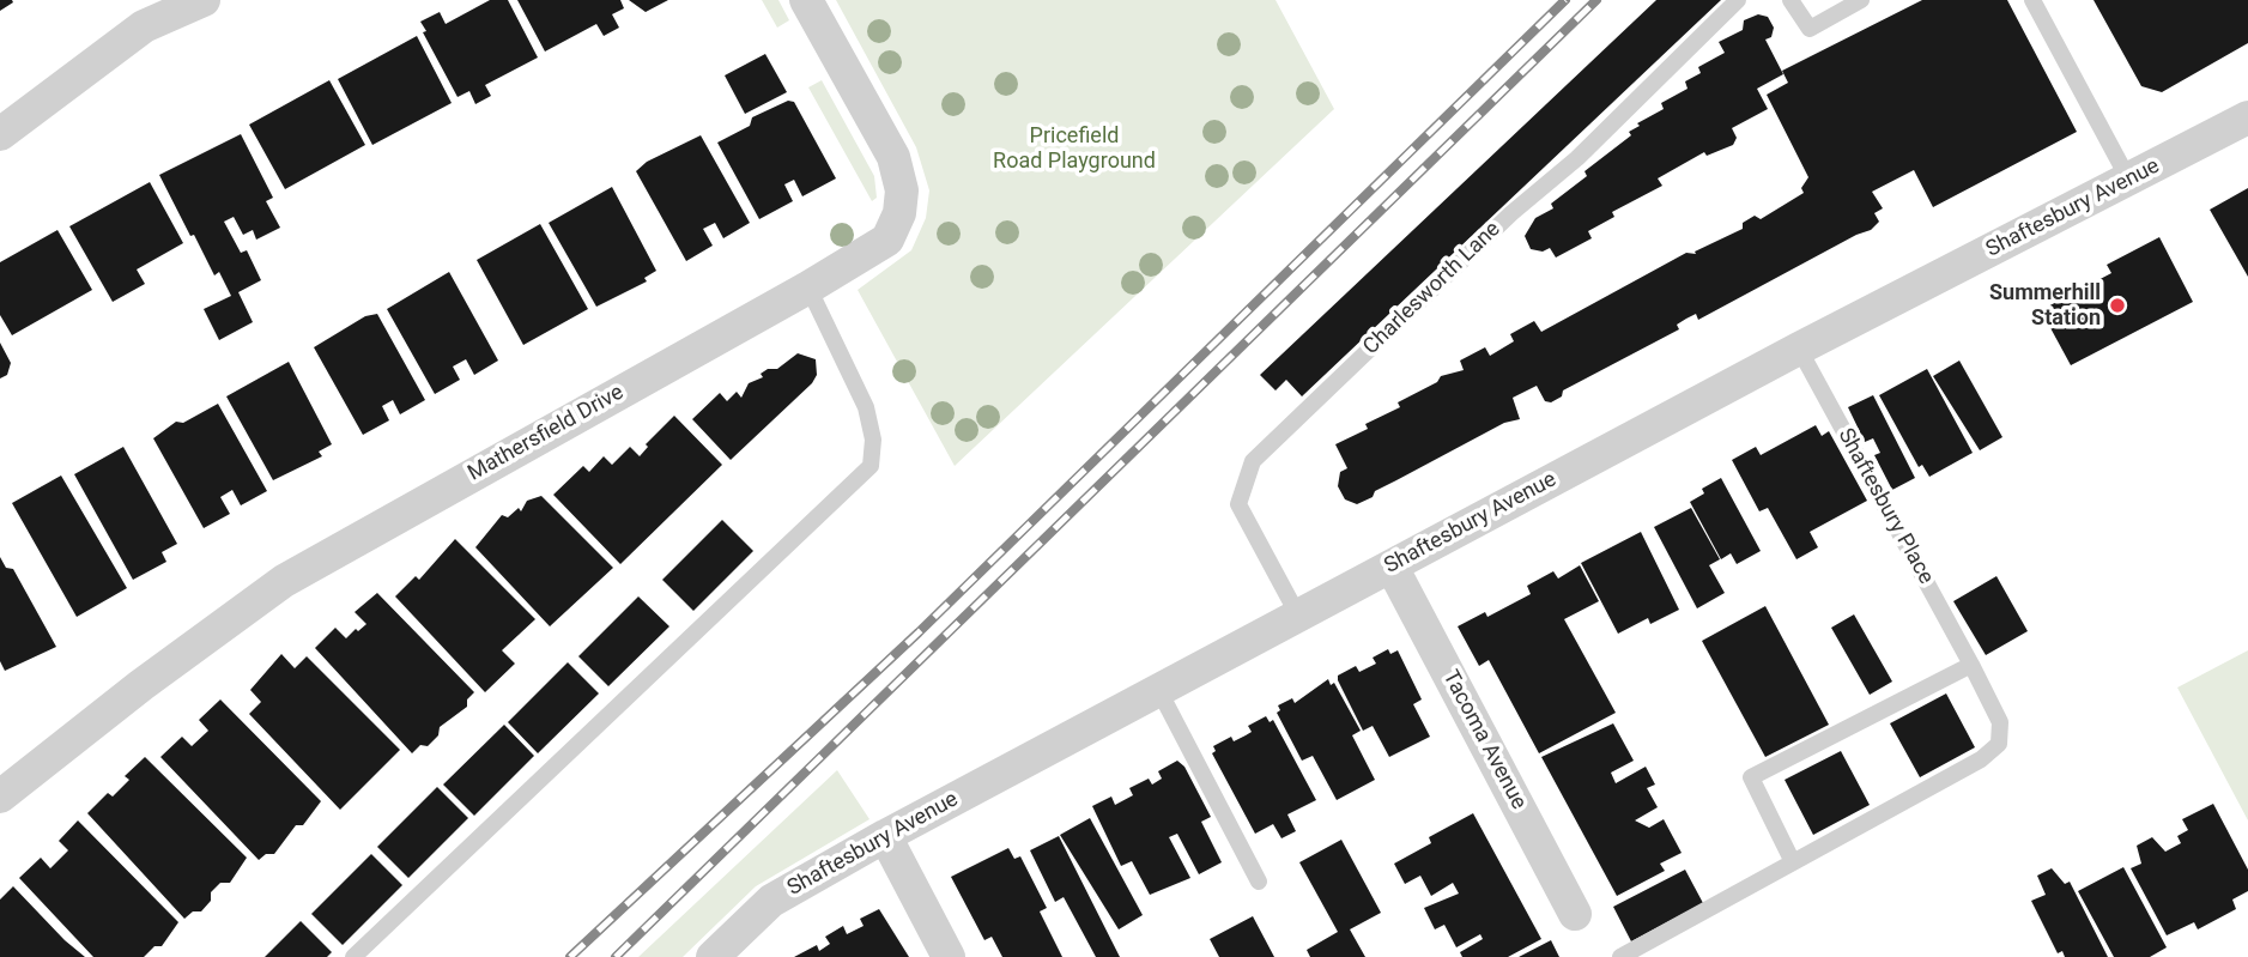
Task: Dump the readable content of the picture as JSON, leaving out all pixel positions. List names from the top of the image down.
{
  "streets": {
    "street": ["Shaftesbury Avenue", "Mathersfield Drive", "Tacoma Avenue"],
    "lane": ["Charlesworth Lane", "Shaftesbury Place"]
  },
  "crossings": [
    ["Shaftesbury Avenue", "Charlesworth Lane"],
    ["Shaftesbury Avenue", "Shaftesbury Place"],
    ["Shaftesbury Avenue", "Tacoma Avenue"]
  ],
  "parks": ["Pricefield Road Playground"],
  "places": ["Summerhill Station"]
}
